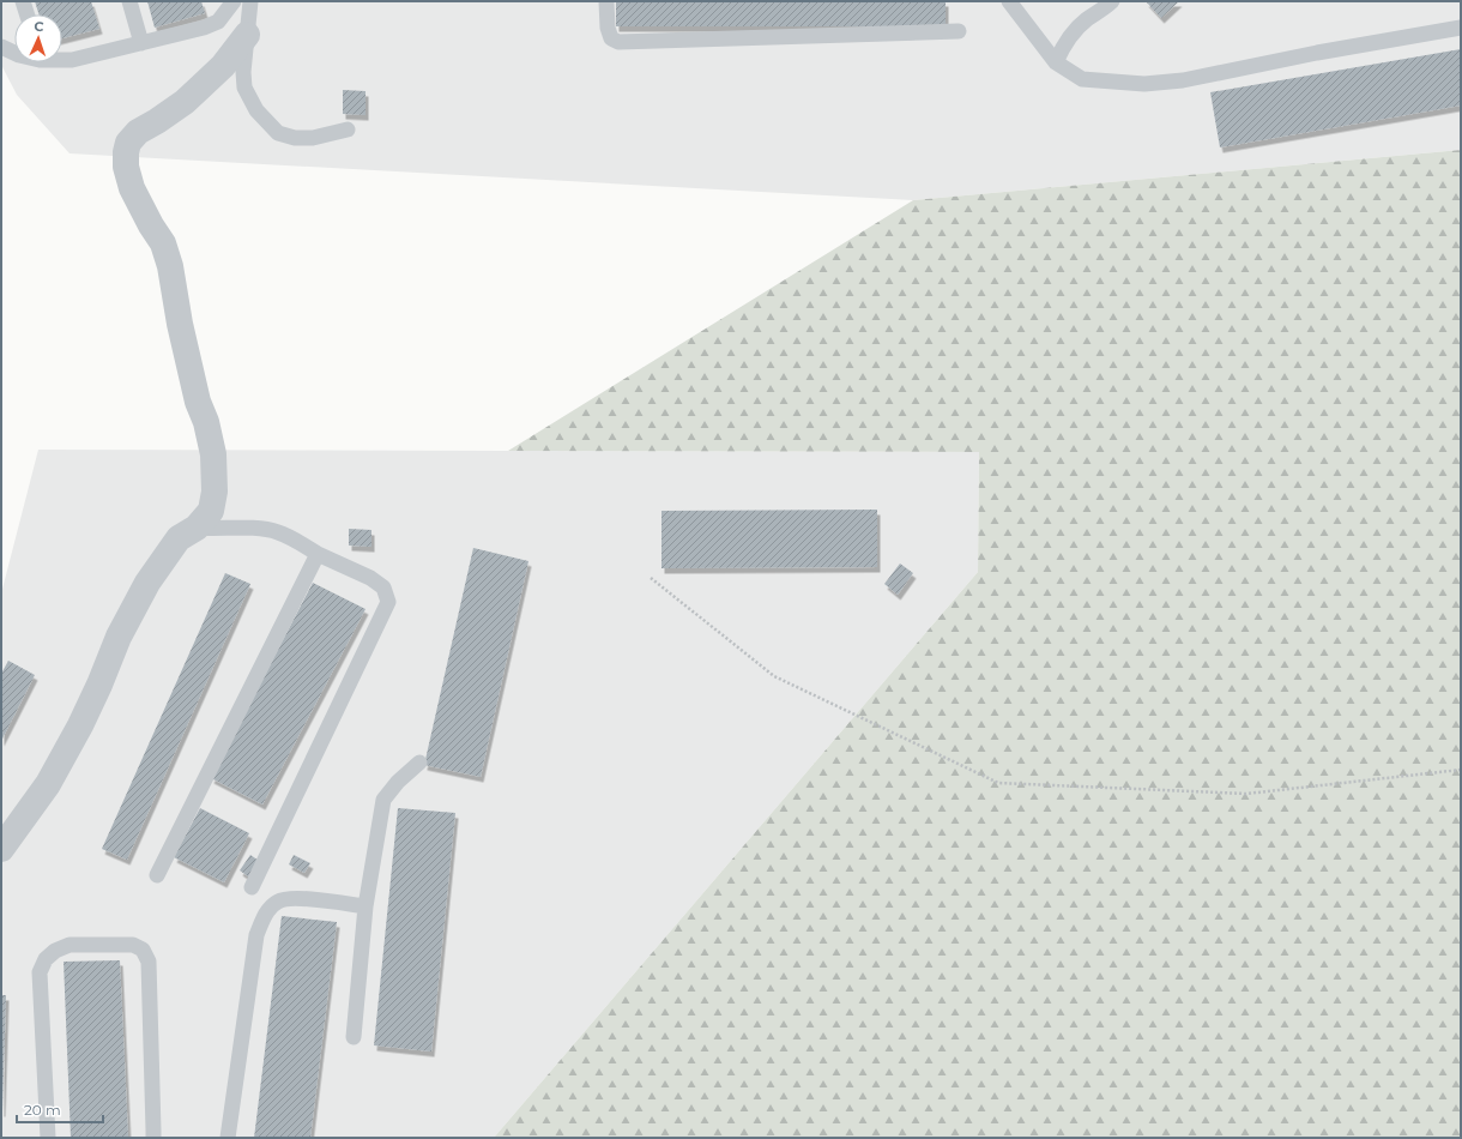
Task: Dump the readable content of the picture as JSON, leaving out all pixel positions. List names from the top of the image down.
{
  "scale_bar": "20 m",
  "north": "top"
}
